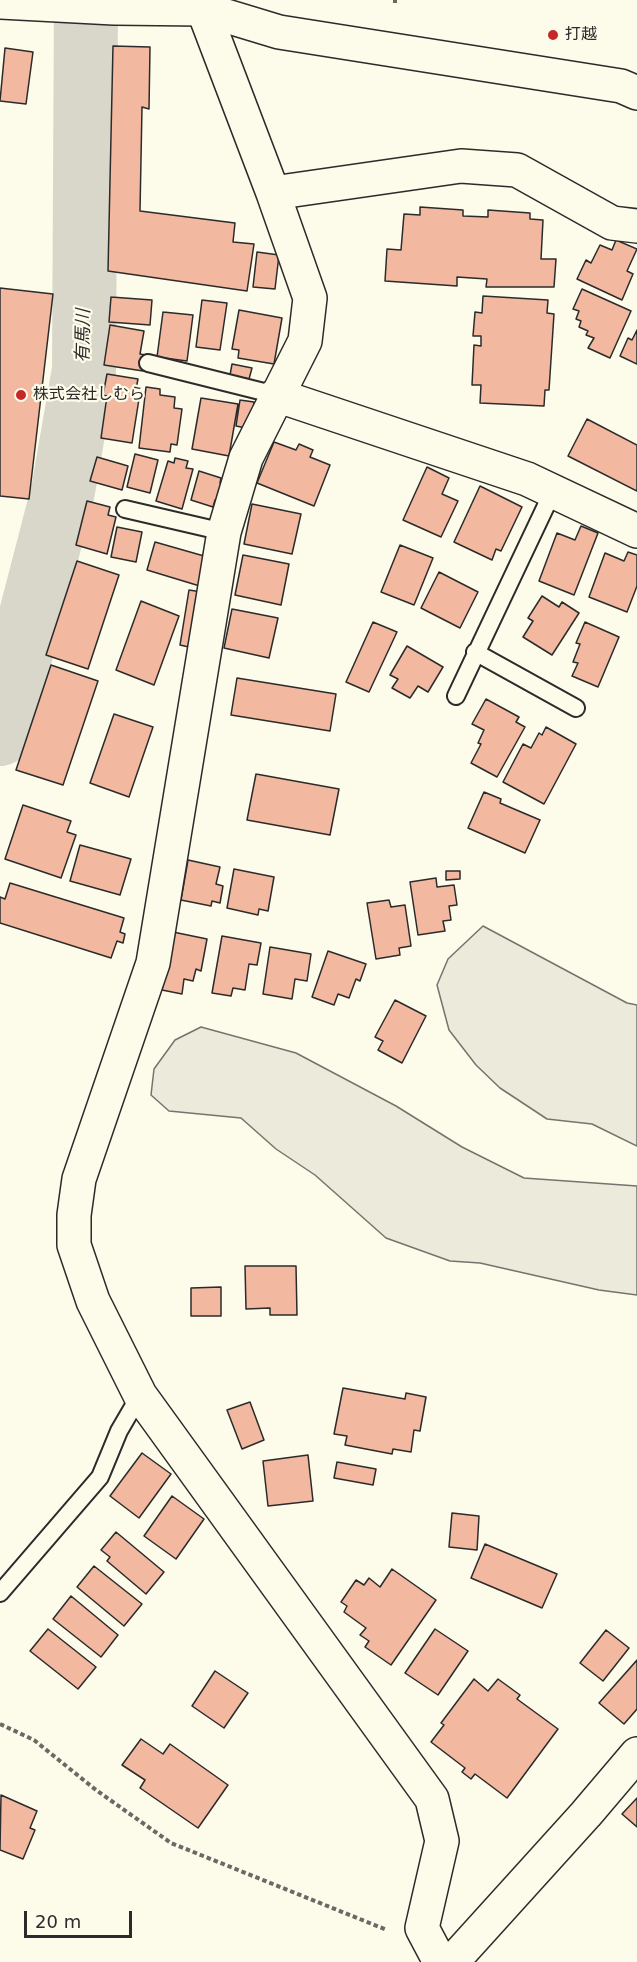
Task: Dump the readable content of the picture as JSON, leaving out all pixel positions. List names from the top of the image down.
{
  "water": ["有馬川"],
  "places": ["打越", "株式会社しむら"],
  "scale_bar": "20 m"
}
